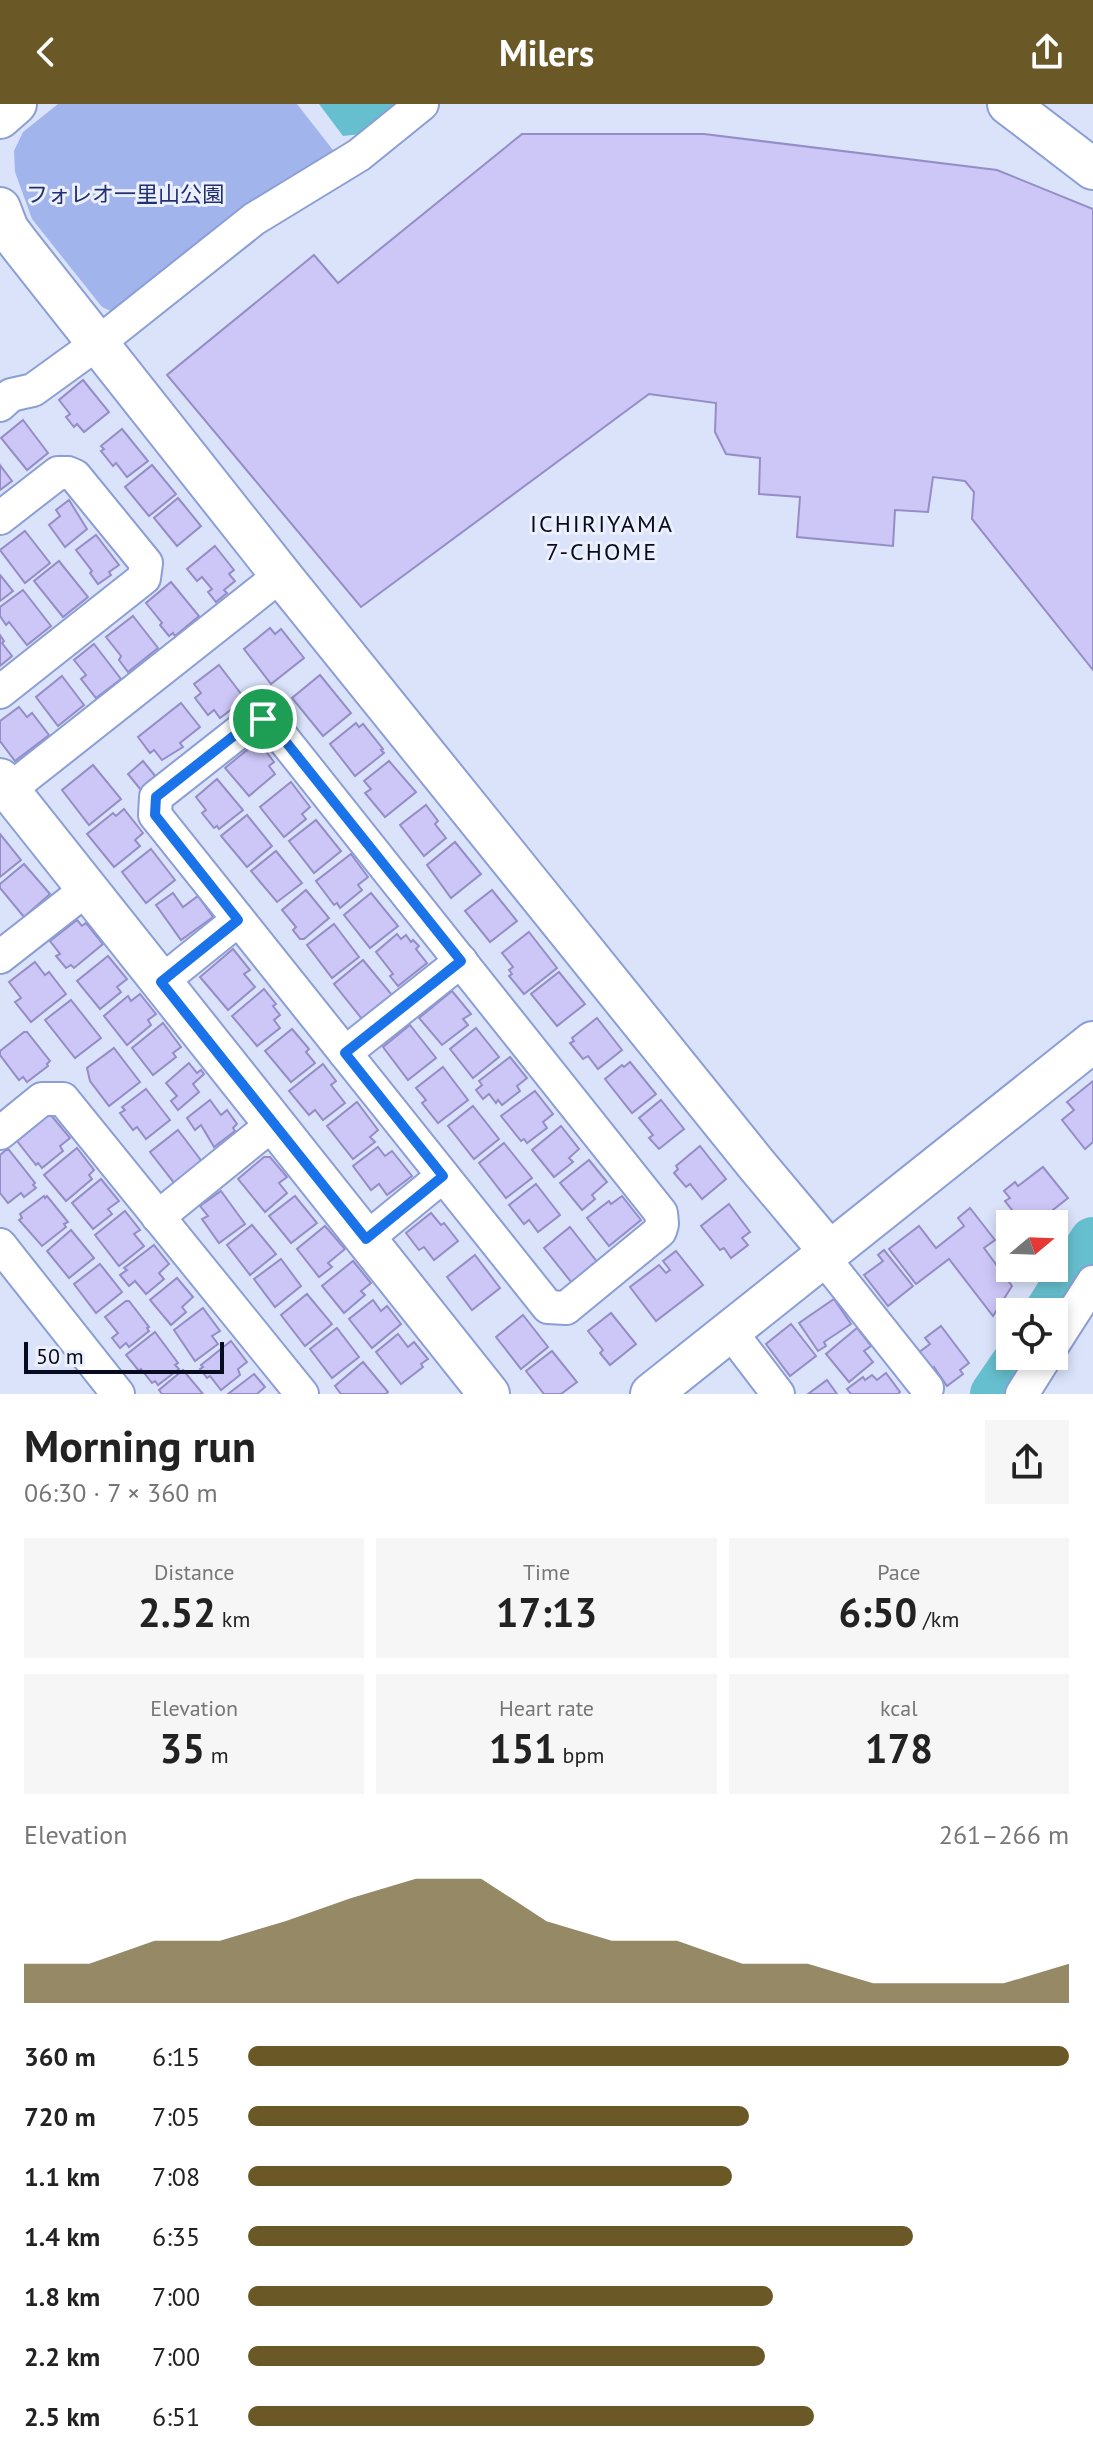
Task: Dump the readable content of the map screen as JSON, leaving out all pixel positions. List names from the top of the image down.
{
  "districts": ["ICHIRIYAMA 7-CHOME"],
  "parks": ["フォレオ一里山公園"],
  "scale_bar": "50 m",
  "north": "right",
  "page": {
    "header": "Milers",
    "scale": "50 m",
    "heading": ["Morning run", "06:30 · 7 × 360 m"],
    "stats": [
      ["Distance", "2.52 km"],
      ["Time", "17:13"],
      ["Pace", "6:50 /km"],
      ["Elevation", "35 m"],
      ["Heart rate", "151 bpm"],
      ["kcal", "178"]
    ],
    "chart": ["Elevation", "261–266 m"],
    "list": [
      {
        "name": "360 m",
        "note": "6:15"
      },
      {
        "name": "720 m",
        "note": "7:05"
      },
      {
        "name": "1.1 km",
        "note": "7:08"
      },
      {
        "name": "1.4 km",
        "note": "6:35"
      },
      {
        "name": "1.8 km",
        "note": "7:00"
      },
      {
        "name": "2.2 km",
        "note": "7:00"
      },
      {
        "name": "2.5 km",
        "note": "6:51"
      }
    ]
  }
}
